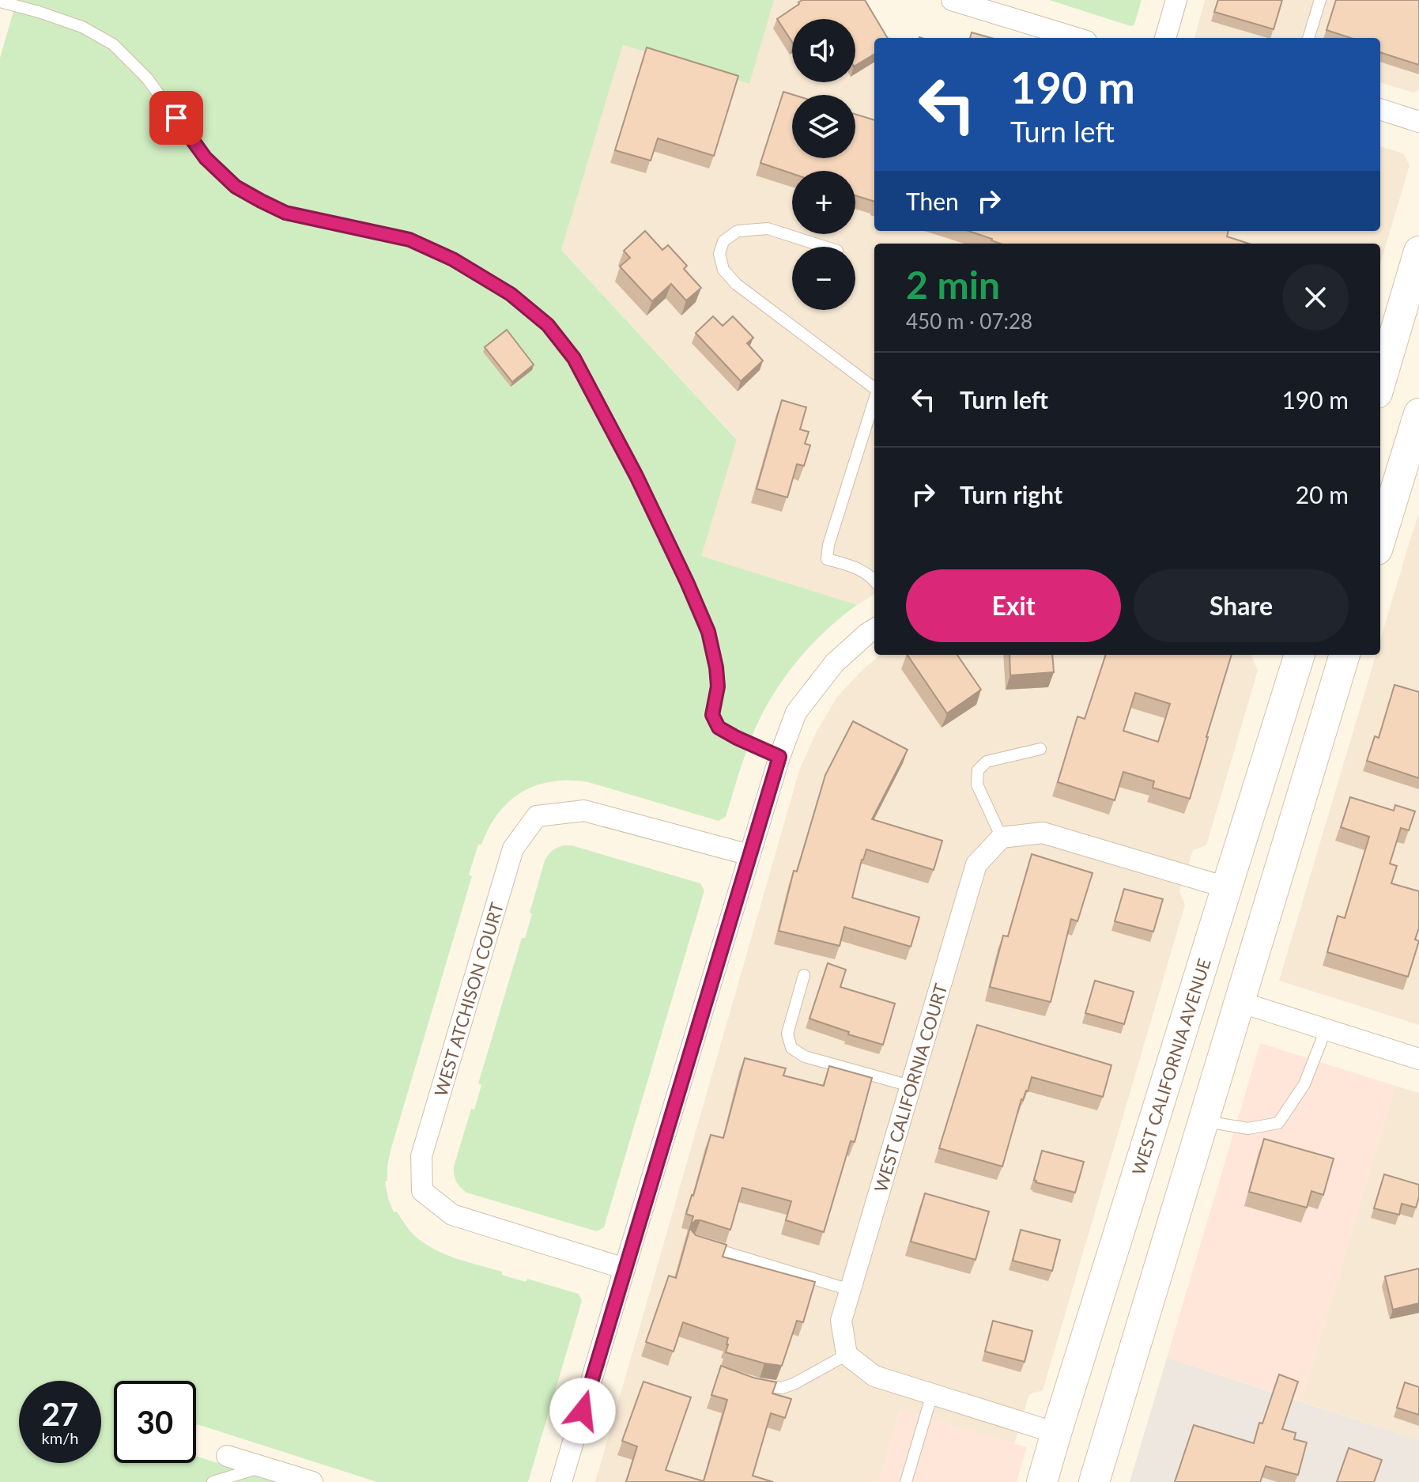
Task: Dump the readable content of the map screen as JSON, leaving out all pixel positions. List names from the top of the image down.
{
  "streets": {
    "main road": ["WEST CALIFORNIA AVENUE"],
    "street": ["WEST ATCHISON COURT", "WEST CALIFORNIA COURT"]
  },
  "page": {
    "map_buttons": ["+", "−"],
    "turn": ["190 m", "Turn left"],
    "then": "Then",
    "heading": ["2 min", "450 m · 07:28"],
    "list": [
      {
        "name": "Turn left",
        "value": "190 m"
      },
      {
        "name": "Turn right",
        "value": "20 m"
      }
    ],
    "buttons": ["Exit", "Share"],
    "speed": "27 km/h",
    "limit": "30"
  }
}
